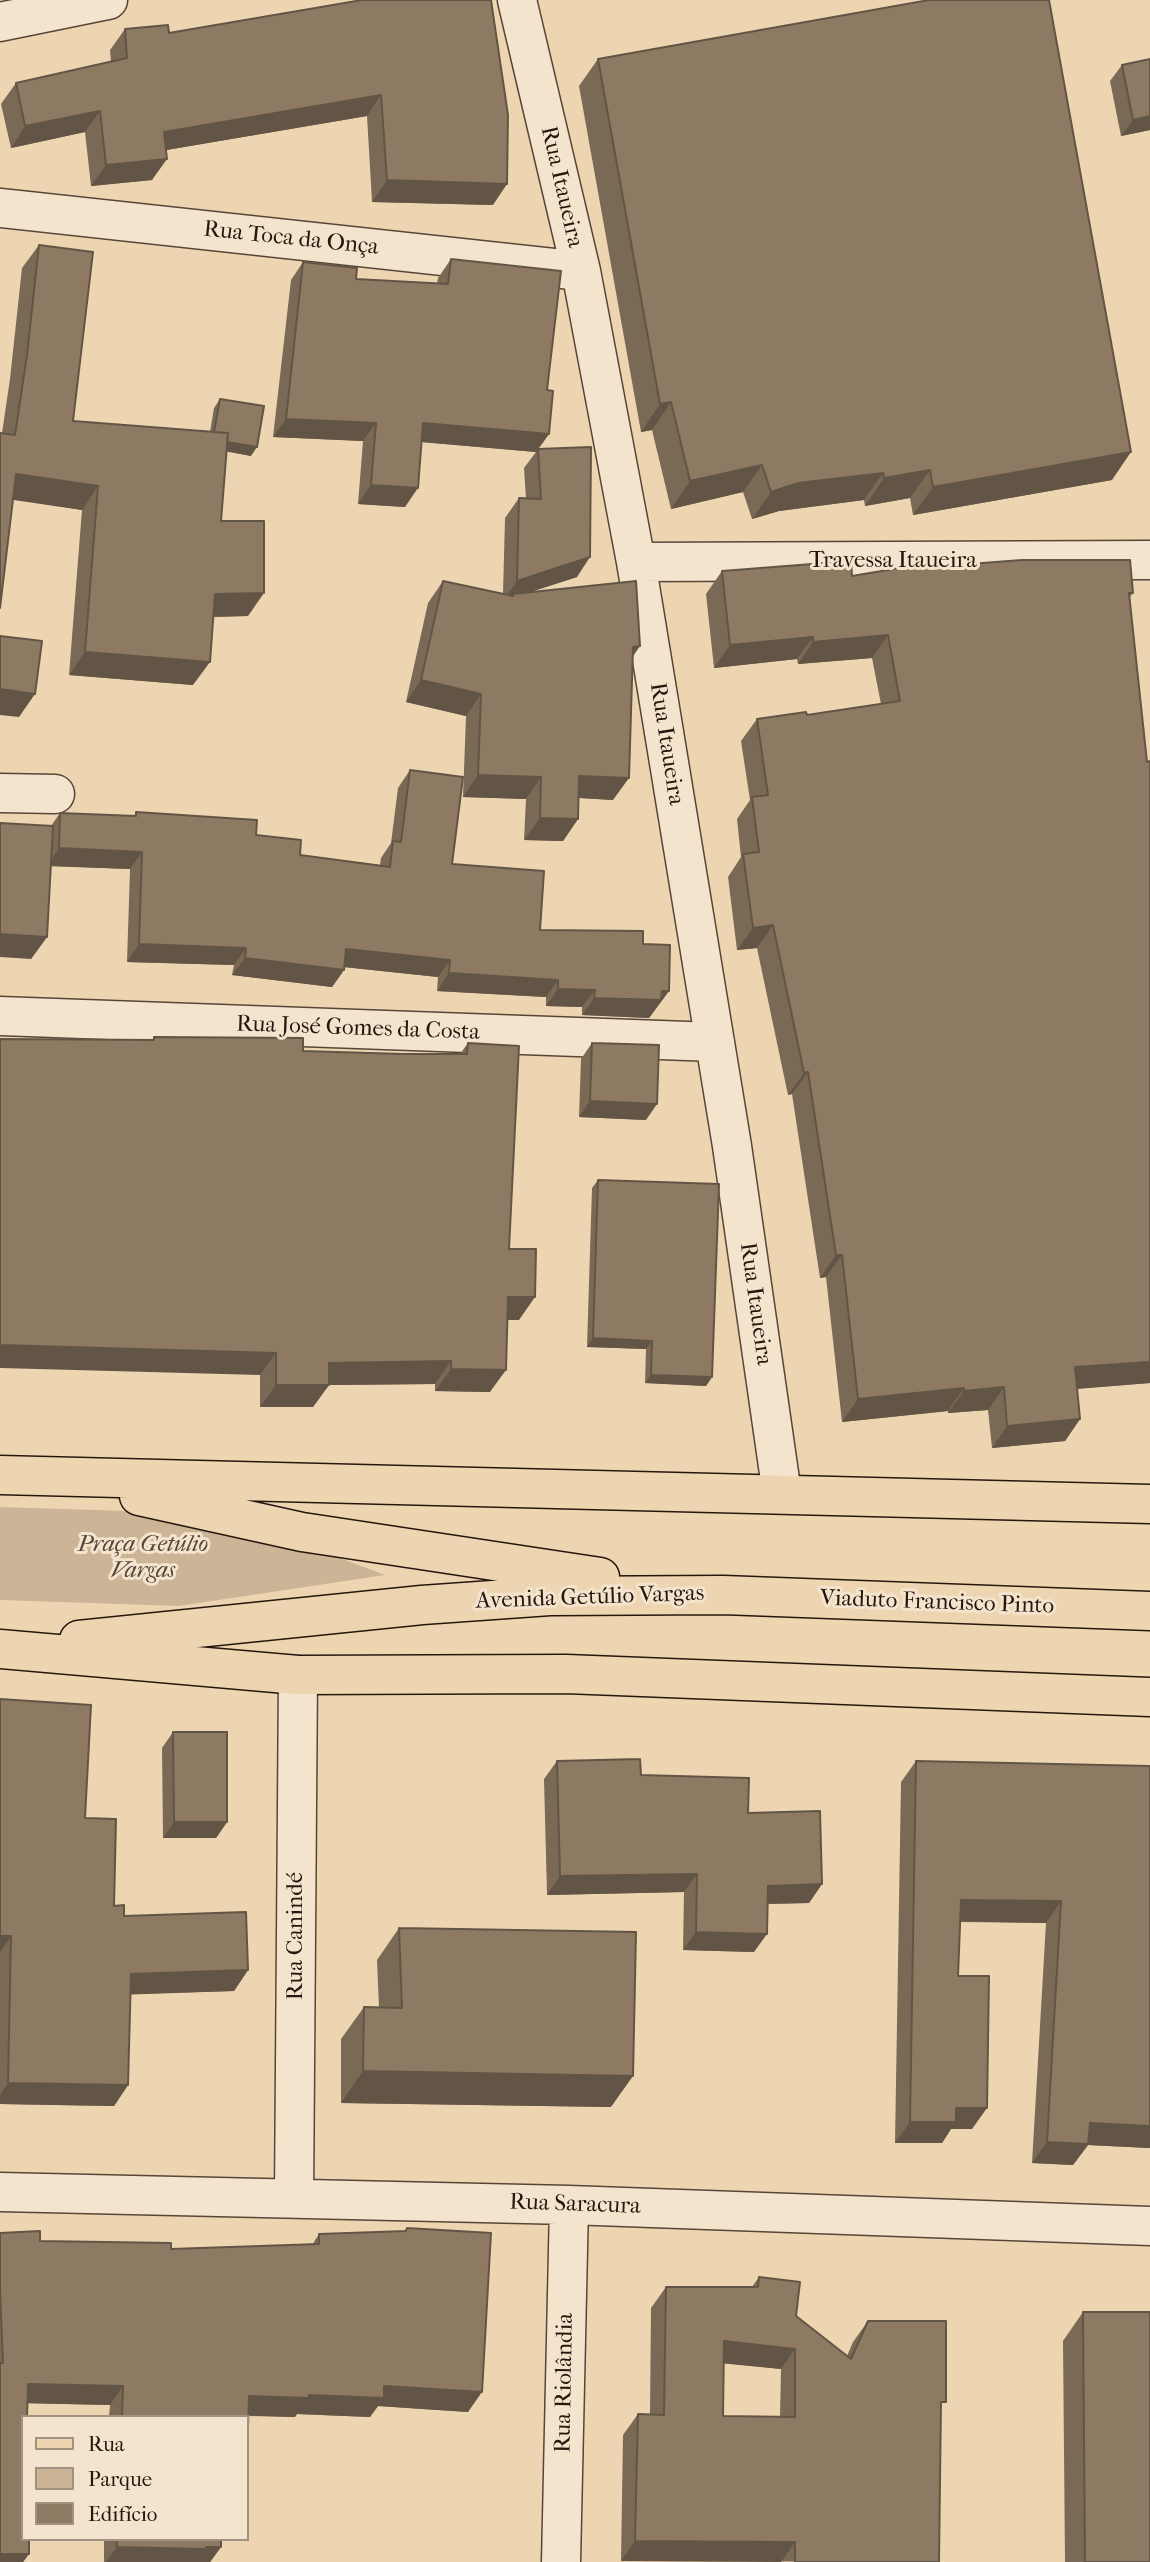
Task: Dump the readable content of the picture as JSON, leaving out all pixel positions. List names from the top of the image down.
{
  "streets": {
    "main road": ["Avenida Getúlio Vargas", "Viaduto Francisco Pinto"],
    "street": [
      "Rua Itaueira",
      "Rua Toca da Onça",
      "Travessa Itaueira",
      "Rua José Gomes da Costa",
      "Rua Canindé",
      "Rua Saracura",
      "Rua Riolândia"
    ]
  },
  "crossings": [
    ["Rua Itaueira", "Rua Toca da Onça"],
    ["Rua Itaueira", "Travessa Itaueira"],
    ["Rua Itaueira", "Rua José Gomes da Costa"],
    ["Rua Itaueira", "Avenida Getúlio Vargas"],
    ["Avenida Getúlio Vargas", "Viaduto Francisco Pinto"],
    ["Avenida Getúlio Vargas", "Rua Canindé"],
    ["Rua Canindé", "Rua Saracura"],
    ["Rua Saracura", "Rua Riolândia"]
  ],
  "parks": ["Praça Getúlio Vargas"],
  "legend": ["Rua", "Parque", "Edifício"]
}
